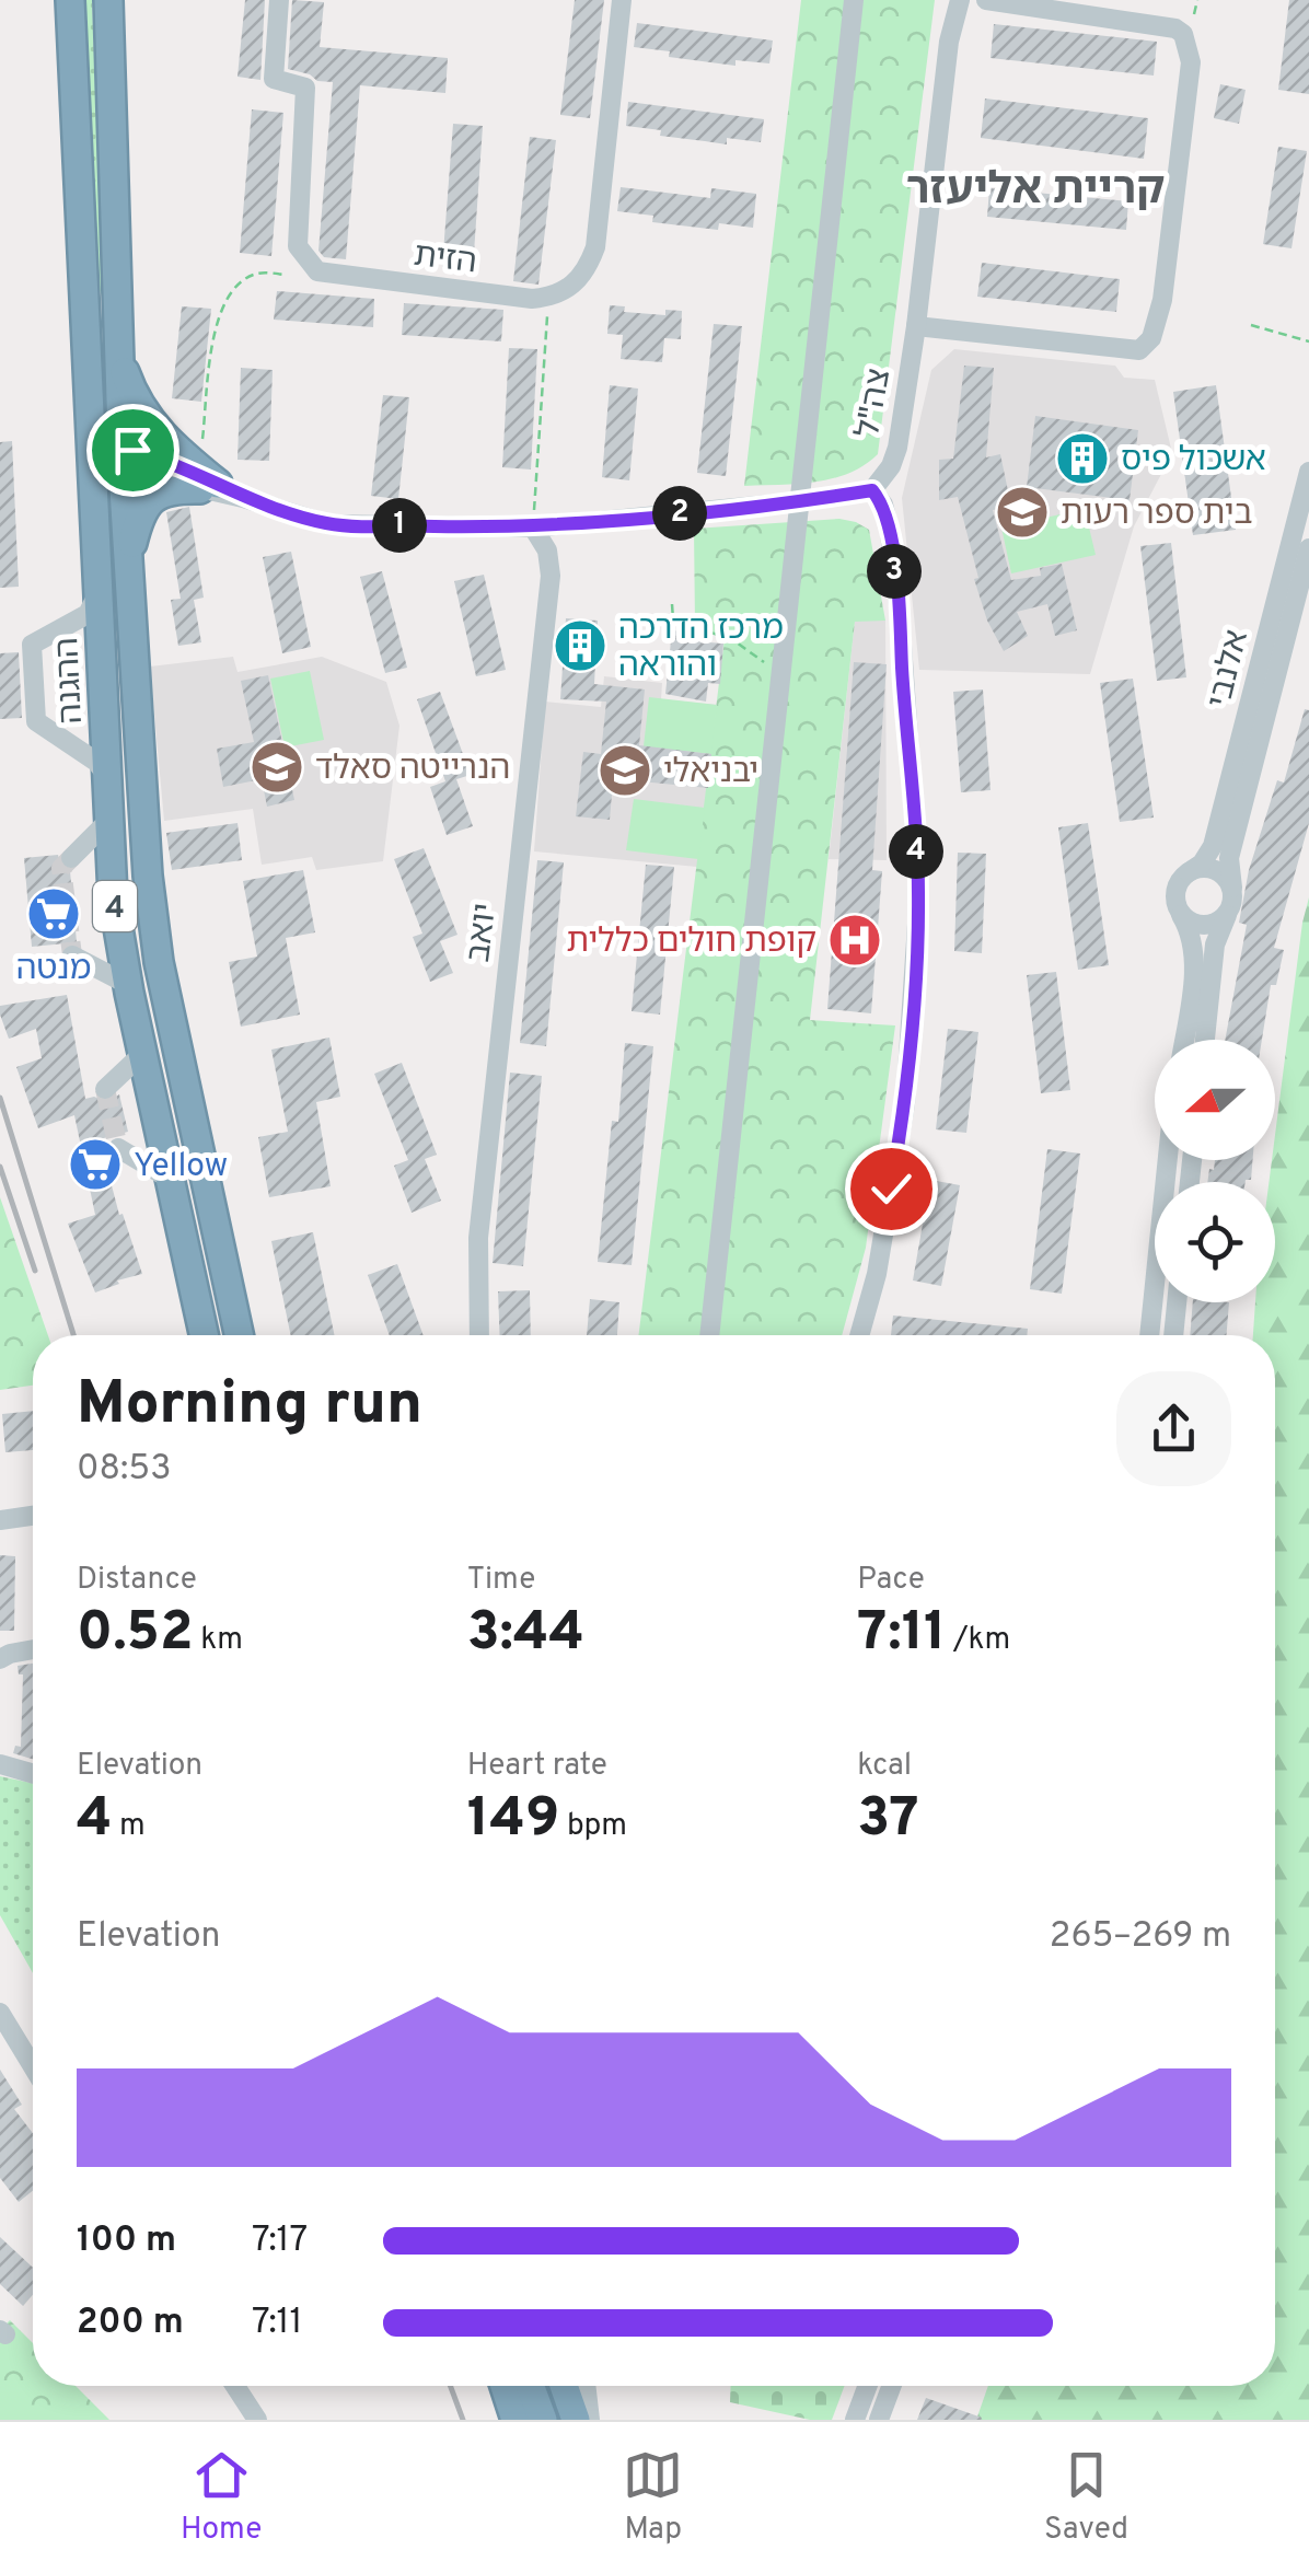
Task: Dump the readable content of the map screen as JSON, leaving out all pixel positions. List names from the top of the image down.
{
  "streets": {
    "highway": ["ההגנה", "4"],
    "street": [
      "הזית",
      "צה\"ל",
      "אלנבי",
      "יואב"
    ]
  },
  "districts": ["קריית אליעזר"],
  "places": {
    "building": ["אשכול פיס", "מרכז הדרכה והוראה"],
    "school or university": ["בית ספר רעות", "הנרייטה סאלד", "יבניאלי"],
    "supermarket": ["מנטה", "Yellow"],
    "hospital": ["קופת חולים כללית"]
  },
  "north": "left",
  "page": {
    "pins": [
      "2",
      "1",
      "3",
      "4"
    ],
    "heading": ["Morning run", "08:53"],
    "stats": [
      ["Distance", "0.52 km"],
      ["Time", "3:44"],
      ["Pace", "7:11 /km"],
      ["Elevation", "4 m"],
      ["Heart rate", "149 bpm"],
      ["kcal", "37"]
    ],
    "chart": ["Elevation", "265–269 m"],
    "list": [
      {
        "name": "100 m",
        "note": "7:17"
      },
      {
        "name": "200 m",
        "note": "7:11"
      }
    ],
    "tabs": ["Home", "Map", "Saved"]
  }
}
